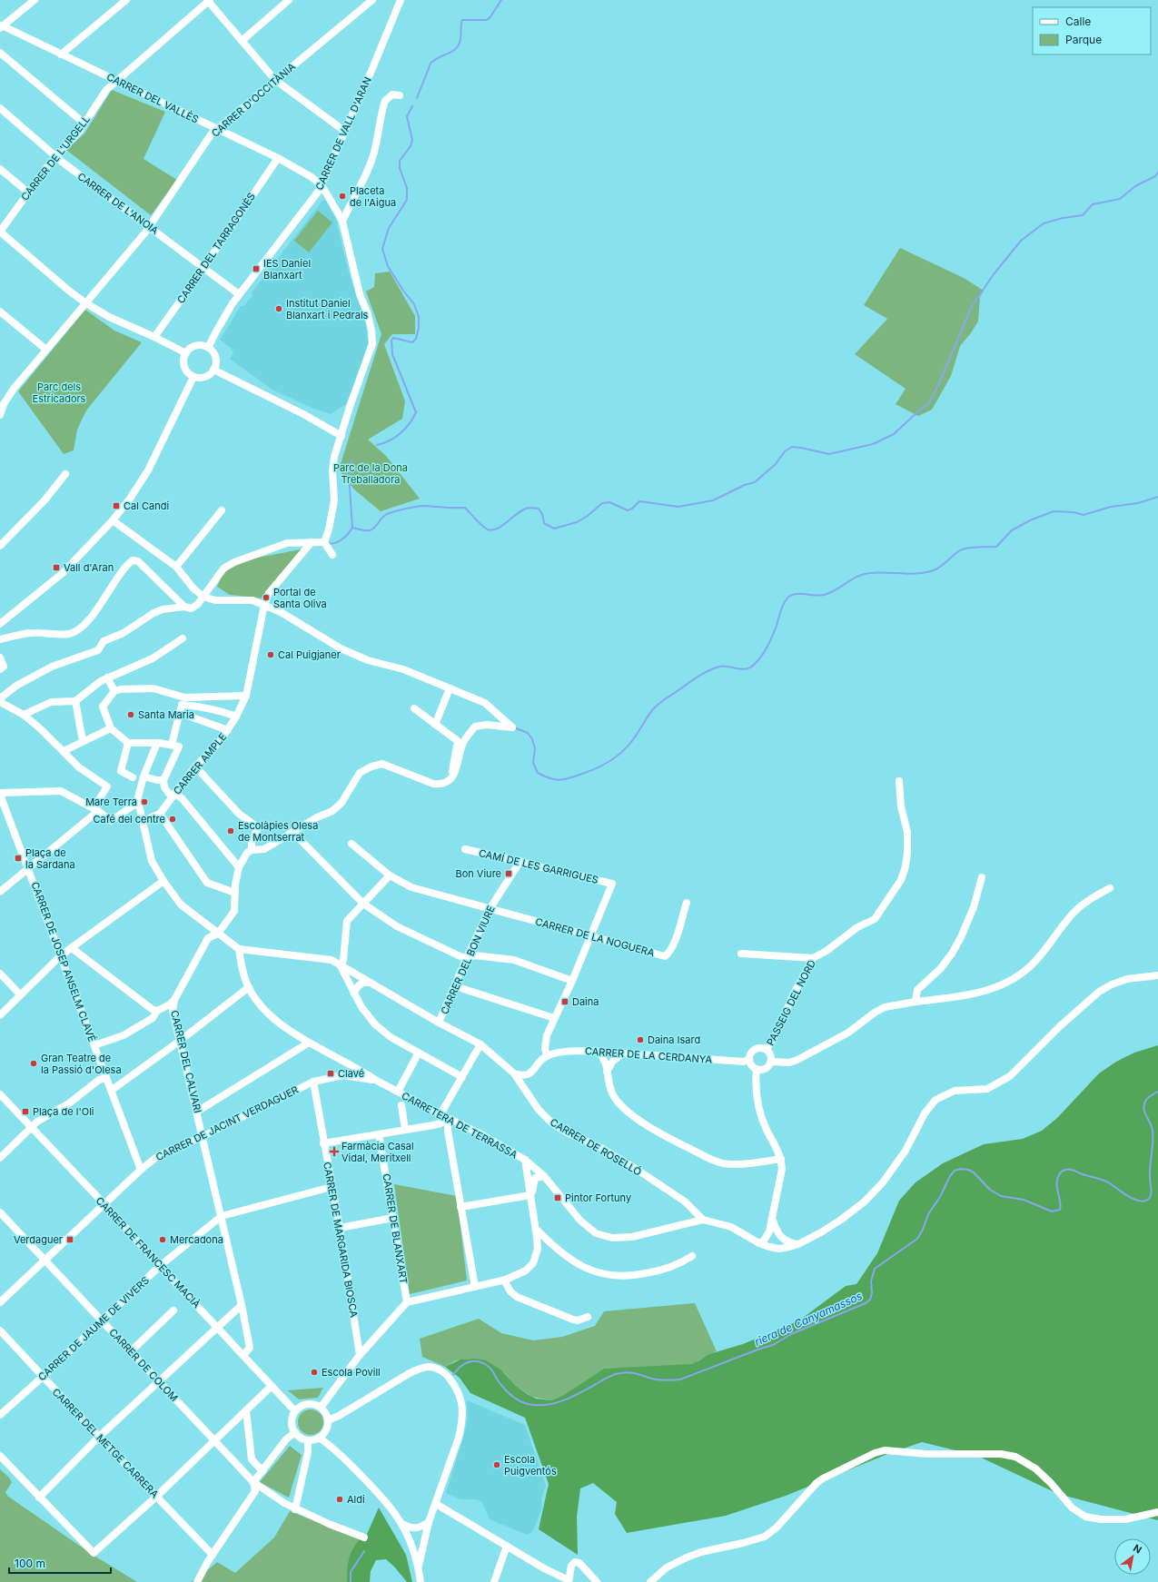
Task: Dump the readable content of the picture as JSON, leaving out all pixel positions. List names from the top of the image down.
{
  "streets": {
    "street": [
      "CARRER DEL VALLÈS",
      "CARRER D'OCCITÀNIA",
      "CARRER DE VALL D'ARAN",
      "CARRER DE L'URGELL",
      "CARRER DE L'ANOIA",
      "CARRER DEL TARRAGONÈS",
      "CARRER AMPLE",
      "CAMÍ DE LES GARRIGUES",
      "CARRER DE LA NOGUERA",
      "CARRER DEL BON VIURE",
      "CARRER DE JOSEP ANSELM CLAVÉ",
      "PASSEIG DEL NORD",
      "CARRER DE LA CERDANYA",
      "CARRER DEL CALVARI",
      "CARRER DE JACINT VERDAGUER",
      "CARRETERA DE TERRASSA",
      "CARRER DE ROSELLÓ",
      "CARRER DE BLANXART",
      "CARRER DE MARGARIDA BIOSCA",
      "CARRER DE FRANCESC MACIÀ",
      "CARRER DE JAUME DE VIVERS",
      "CARRER DE COLOM",
      "CARRER DEL METGE CARRERA"
    ]
  },
  "crossings": [
    ["CARRER DEL VALLÈS", "CARRER D'OCCITÀNIA"],
    ["CARRER DEL VALLÈS", "CARRER DE VALL D'ARAN"],
    ["CARRER DEL VALLÈS", "CARRER DE L'URGELL"],
    ["CARRER DEL VALLÈS", "CARRER DEL TARRAGONÈS"],
    ["CARRER D'OCCITÀNIA", "CARRER DE L'ANOIA"],
    ["CARRER DE VALL D'ARAN", "CARRER DE L'ANOIA"],
    ["CARRER DE L'URGELL", "CARRER DE L'ANOIA"],
    ["CARRER DE L'ANOIA", "CARRER DEL TARRAGONÈS"],
    ["CAMÍ DE LES GARRIGUES", "CARRER DE LA NOGUERA"],
    ["CAMÍ DE LES GARRIGUES", "CARRER DEL BON VIURE"],
    ["CARRER DE LA NOGUERA", "CARRER DEL BON VIURE"],
    ["CARRER DEL BON VIURE", "CARRER DE ROSELLÓ"],
    ["CARRER DE JOSEP ANSELM CLAVÉ", "CARRER DE JACINT VERDAGUER"],
    ["PASSEIG DEL NORD", "CARRER DE LA CERDANYA"],
    ["CARRER DEL CALVARI", "CARRER DE JACINT VERDAGUER"],
    ["CARRER DEL CALVARI", "CARRER DE FRANCESC MACIÀ"],
    ["CARRER DEL CALVARI", "CARRER DE JAUME DE VIVERS"],
    ["CARRER DE JACINT VERDAGUER", "CARRETERA DE TERRASSA"],
    ["CARRER DE JACINT VERDAGUER", "CARRER DE MARGARIDA BIOSCA"],
    ["CARRER DE JACINT VERDAGUER", "CARRER DE FRANCESC MACIÀ"],
    ["CARRER DE JACINT VERDAGUER", "CARRER DE COLOM"],
    ["CARRETERA DE TERRASSA", "CARRER DE ROSELLÓ"],
    ["CARRER DE FRANCESC MACIÀ", "CARRER DE JAUME DE VIVERS"],
    ["CARRER DE JAUME DE VIVERS", "CARRER DE COLOM"],
    ["CARRER DE JAUME DE VIVERS", "CARRER DEL METGE CARRERA"]
  ],
  "water": ["riera de Canyamassos"],
  "parks": ["Parc dels Estricadors", "Parc de la Dona Treballadora"],
  "places": {
    "other": [
      "Placeta de l'Aigua",
      "Institut Daniel Blanxart i Pedrals",
      "Portal de Santa Oliva",
      "Cal Puigjaner",
      "Santa Maria",
      "Mare Terra",
      "Café del centre",
      "Escolàpies Olesa de Montserrat",
      "Daina Isard",
      "Gran Teatre de la Passió d'Olesa",
      "Mercadona",
      "Escola Povill",
      "Escola Puigventós",
      "Aldi"
    ],
    "transit": [
      "IES Daniel Blanxart",
      "Cal Candi",
      "Vall d'Aran",
      "Plaça de la Sardana",
      "Bon Viure",
      "Daina",
      "Clavé",
      "Plaça de l'Oli",
      "Pintor Fortuny",
      "Verdaguer"
    ],
    "health": ["Farmàcia Casal Vidal, Meritxell"]
  },
  "legend": ["Calle", "Parque"],
  "scale_bar": "100 m",
  "north": "top right"
}
